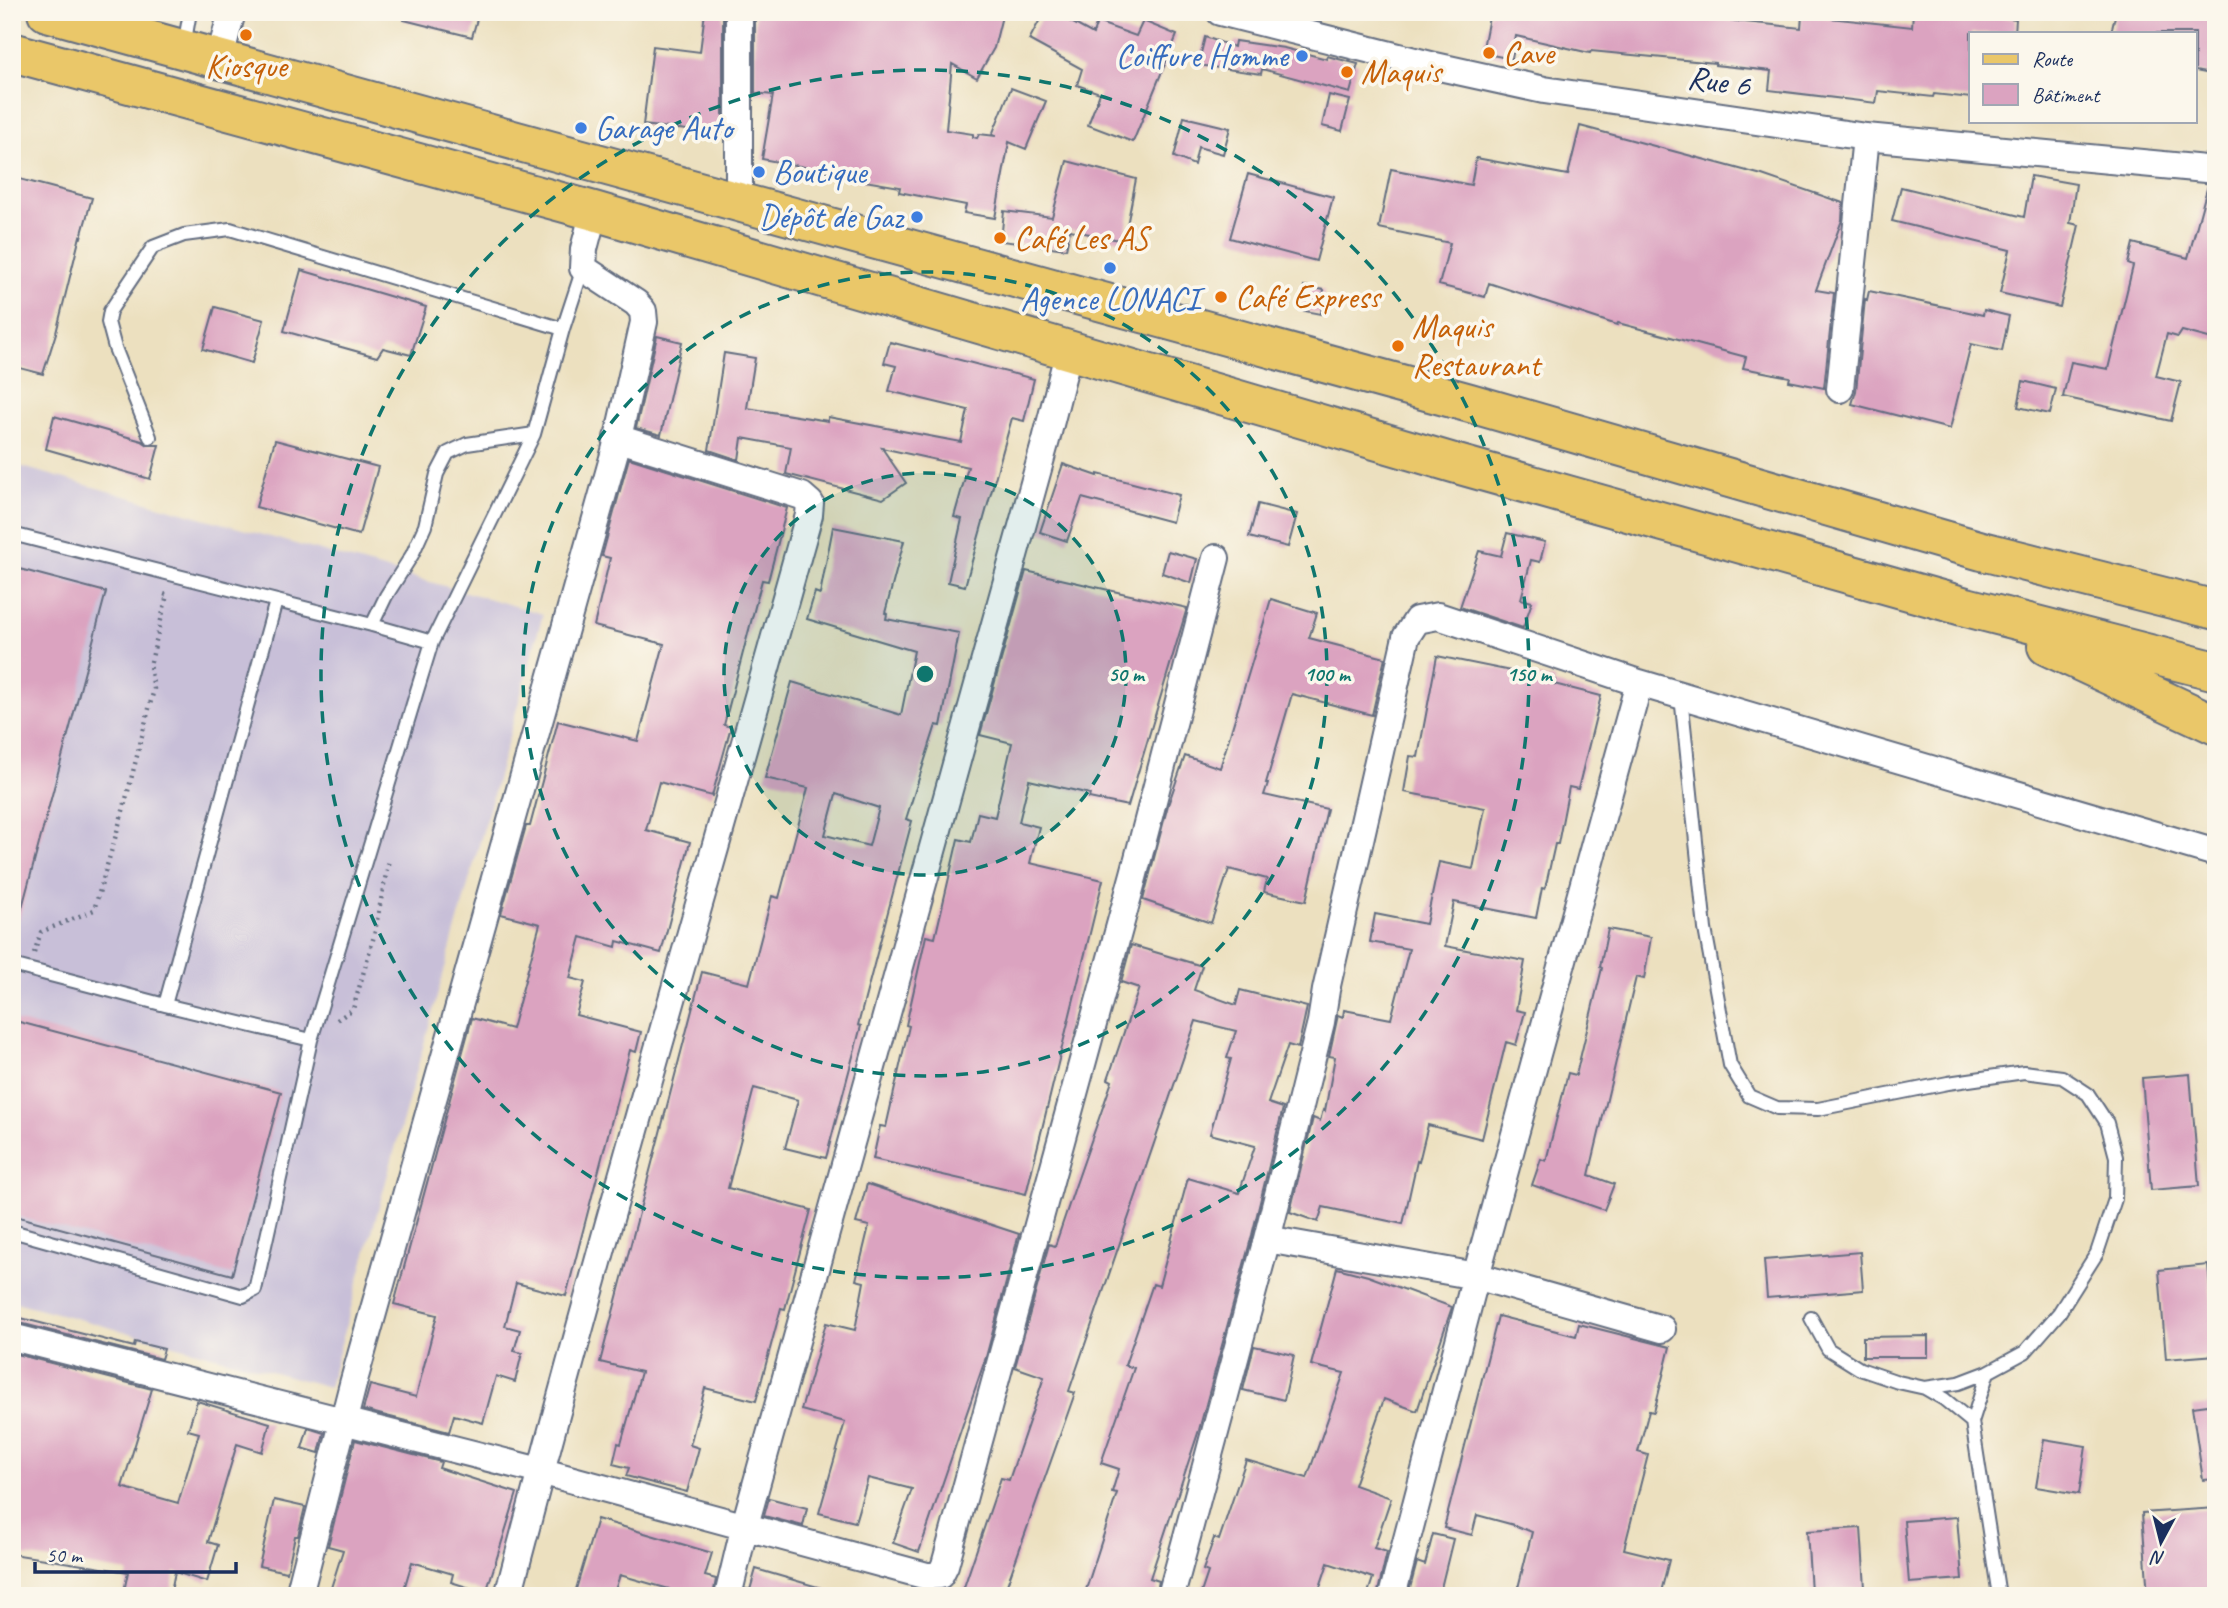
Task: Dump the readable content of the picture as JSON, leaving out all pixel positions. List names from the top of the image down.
{
  "streets": {
    "street": ["Rue 6"]
  },
  "places": [
    "Kiosque",
    "Cave",
    "Coiffure Homme",
    "Maquis",
    "Garage Auto",
    "Boutique",
    "Dépôt de Gaz",
    "Café Les AS",
    "Agence LONACI",
    "Café Express",
    "Maquis Restaurant"
  ],
  "legend": ["Route", "Bâtiment"],
  "scale_bar": "50 m",
  "north": "bottom",
  "rings": ["50 m", "100 m", "150 m"]
}
